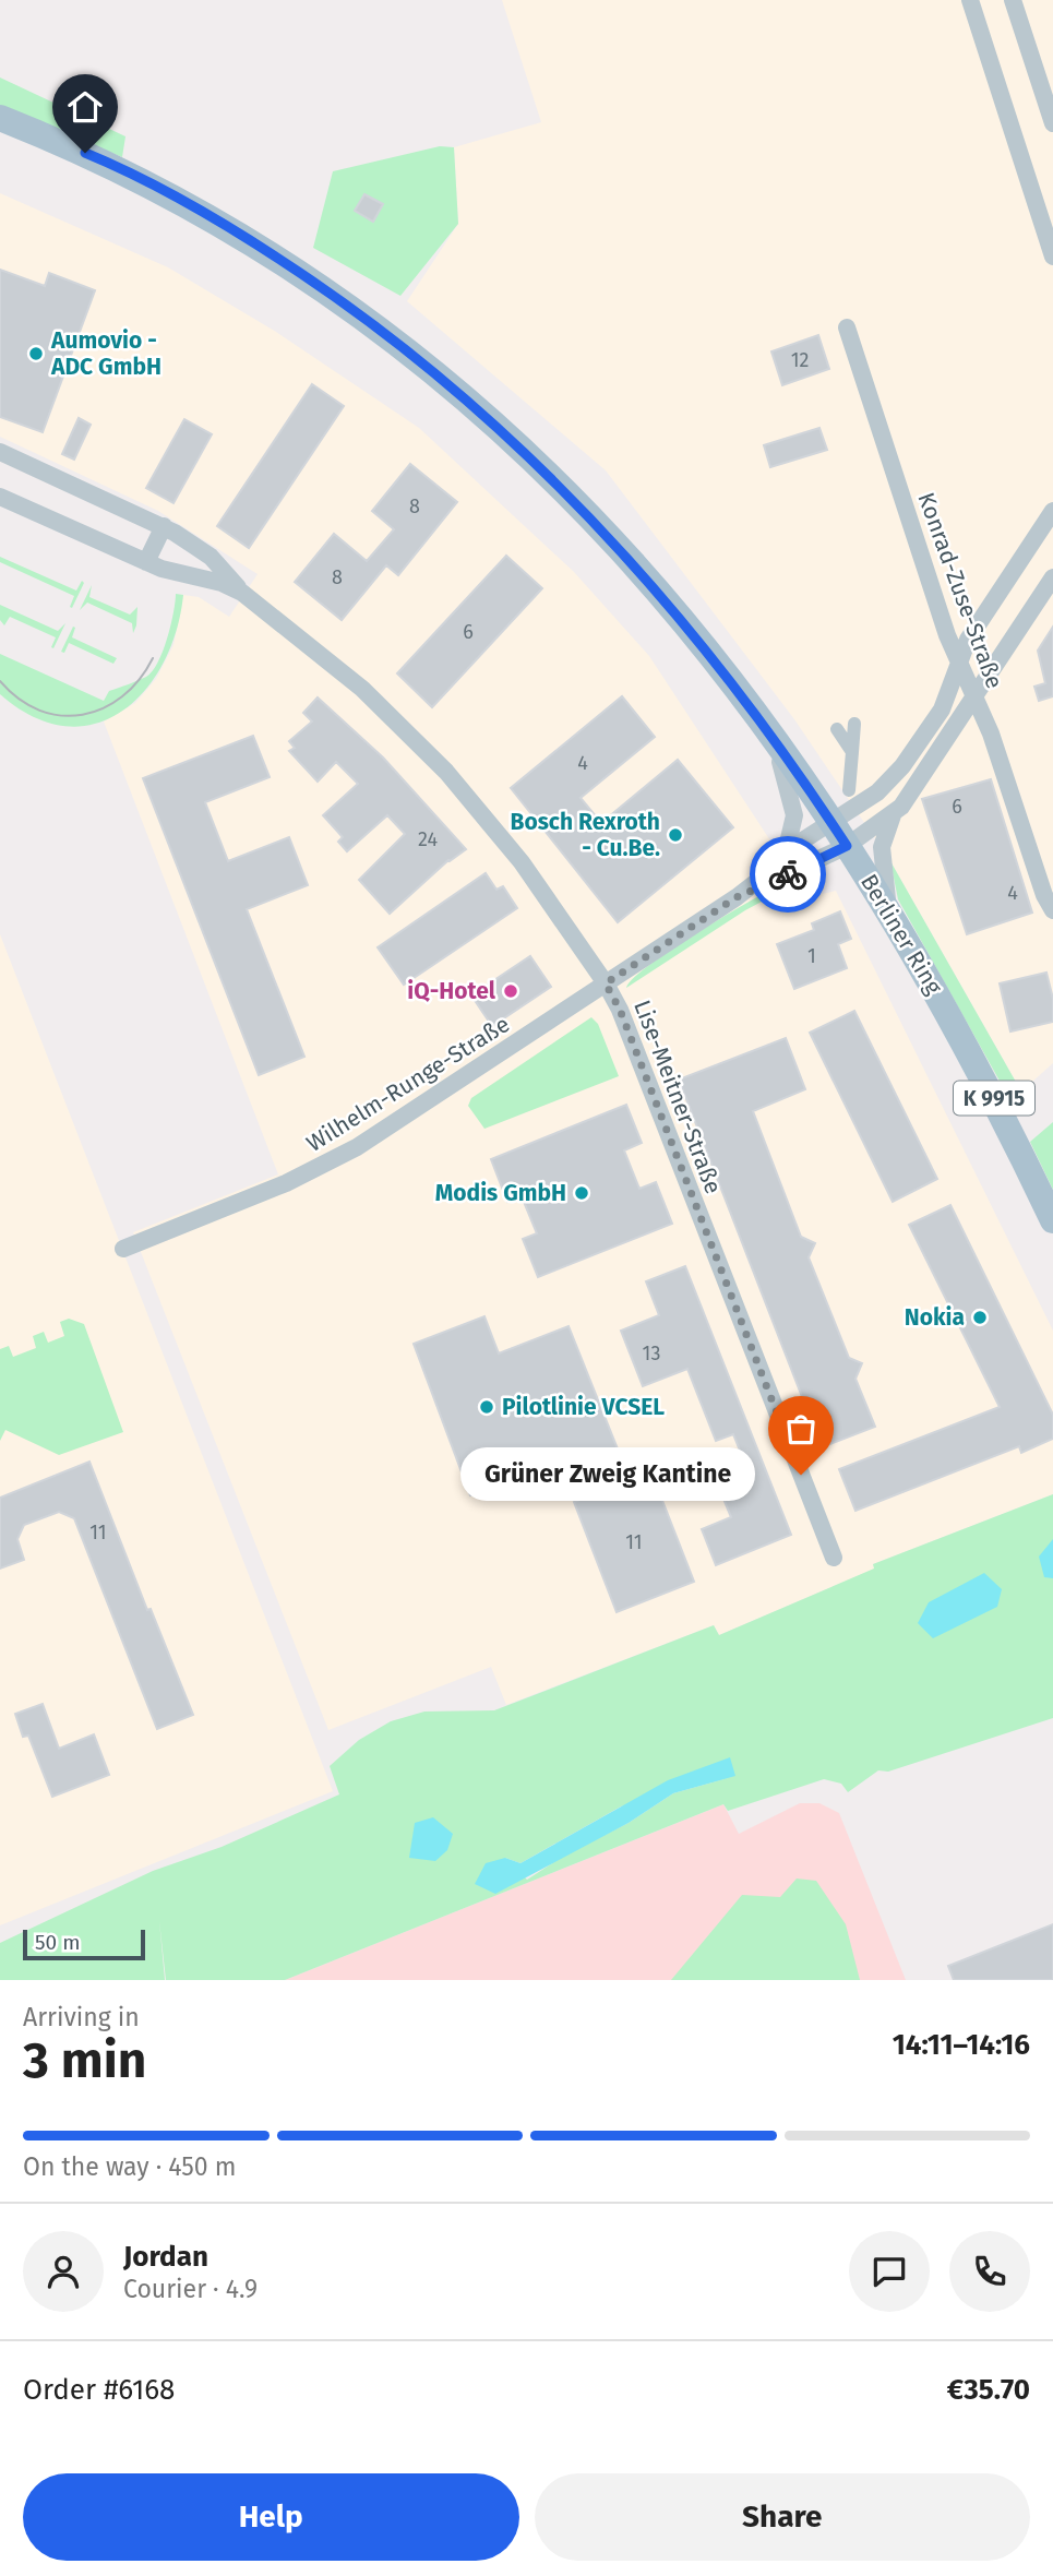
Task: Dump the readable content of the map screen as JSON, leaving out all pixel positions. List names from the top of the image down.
{
  "streets": {
    "main road": ["Berliner Ring", "K 9915"],
    "street": ["Konrad-Zuse-Straße", "Wilhelm-Runge-Straße", "Lise-Meitner-Straße"]
  },
  "crossings": [
    ["Berliner Ring", "Wilhelm-Runge-Straße"],
    ["Wilhelm-Runge-Straße", "Lise-Meitner-Straße"]
  ],
  "places": [
    "Aumovio - ADC GmbH",
    "Bosch Rexroth - Cu.Be.",
    "iQ-Hotel",
    "Modis GmbH",
    "Nokia",
    "Pilotlinie VCSEL",
    "Grüner Zweig Kantine"
  ],
  "house_numbers": [
    "12",
    "8",
    "8",
    "6",
    "4",
    "6",
    "24",
    "4",
    "1",
    "13",
    "11",
    "11"
  ],
  "scale_bar": "50 m",
  "page": {
    "bubble": "Grüner Zweig Kantine",
    "scale": "50 m",
    "heading": ["3 min", "Arriving in", "14:11–14:16"],
    "panel": [
      "Jordan",
      "Courier · 4.9",
      "Order #6168",
      "€35.70"
    ],
    "bar": "On the way · 450 m",
    "buttons": ["Help", "Share"]
  }
}
